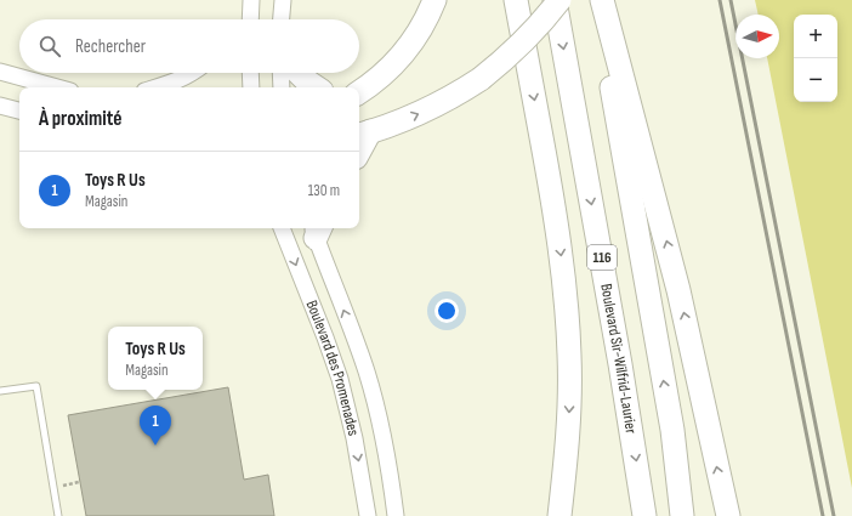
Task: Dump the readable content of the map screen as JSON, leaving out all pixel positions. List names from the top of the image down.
{
  "streets": {
    "highway": ["116", "Boulevard Sir-Wilfrid-Laurier"],
    "street": ["Boulevard des Promenades"]
  },
  "north": "right",
  "page": {
    "map_buttons": ["+", "−"],
    "search": "Rechercher",
    "heading": "À proximité",
    "list": [
      {
        "mark": "1",
        "name": "Toys R Us",
        "note": "Magasin",
        "value": "130 m"
      }
    ],
    "popup": ["Toys R Us", "Magasin"],
    "pins": "1"
  }
}
